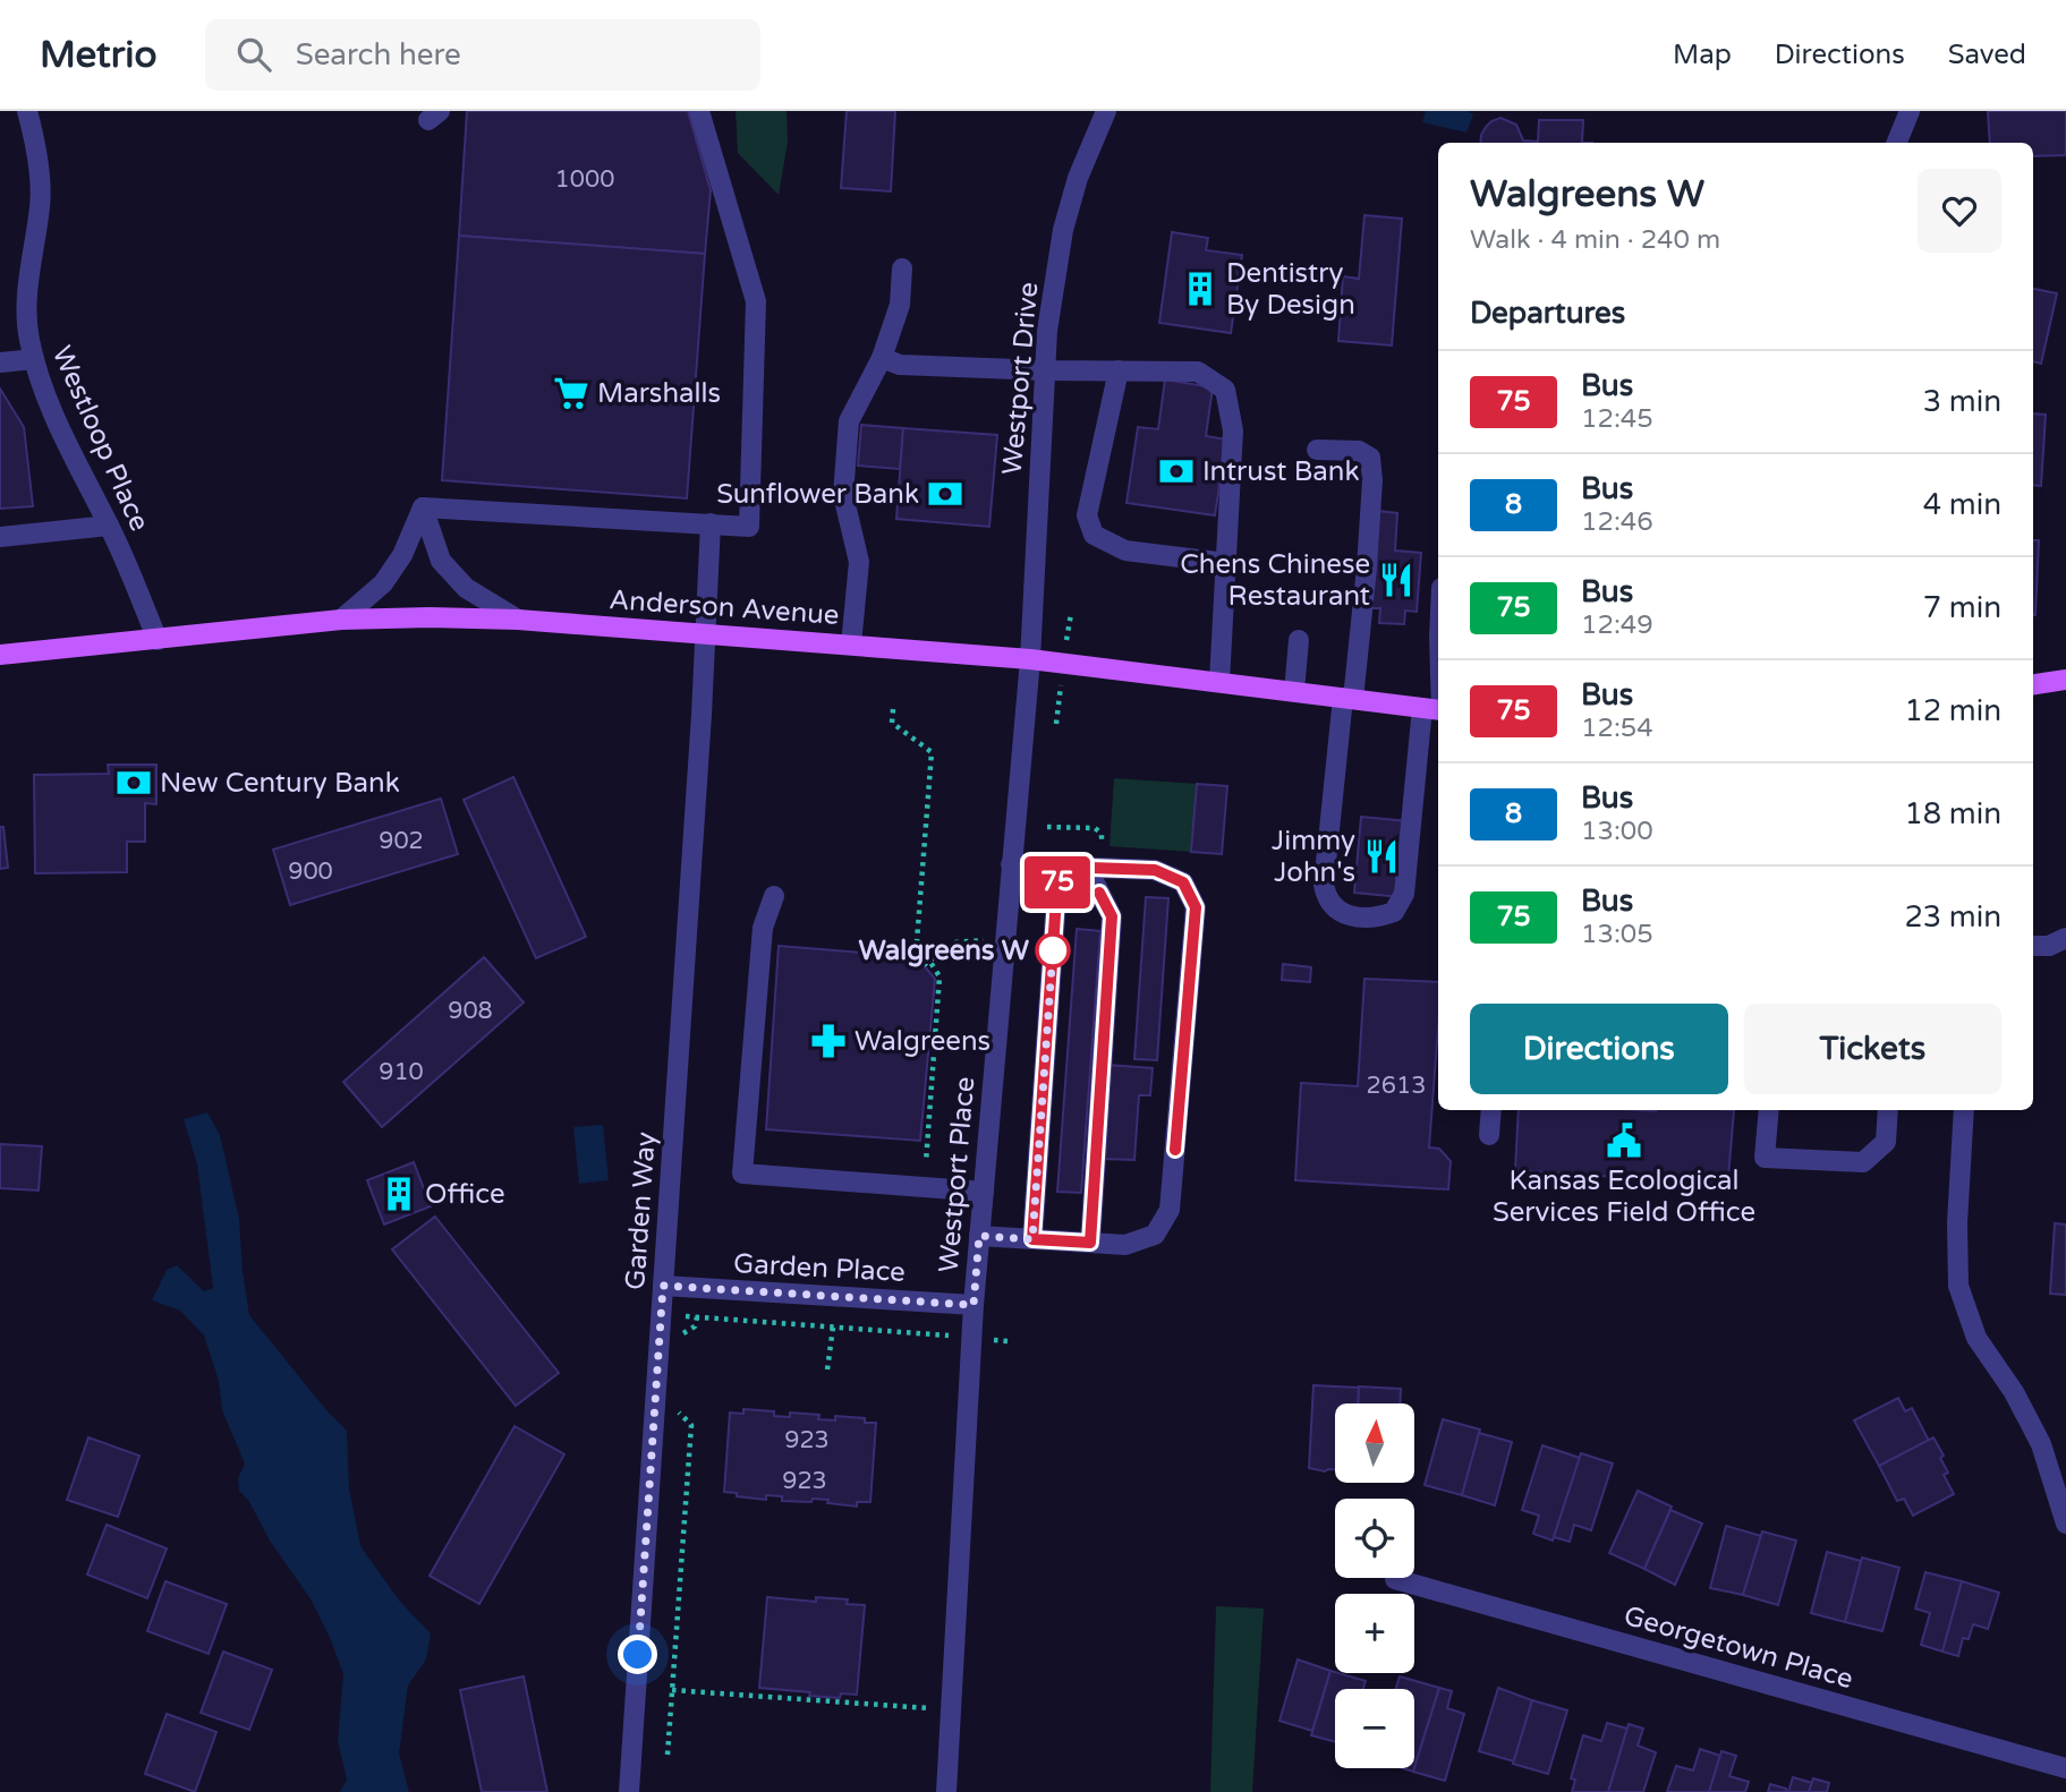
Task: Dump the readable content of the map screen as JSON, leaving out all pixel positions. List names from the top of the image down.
{
  "streets": {
    "main road": ["Anderson Avenue"],
    "street": [
      "Westport Drive",
      "Westloop Place",
      "Westport Place",
      "Garden Way",
      "Garden Place",
      "Georgetown Place"
    ]
  },
  "crossings": [
    ["Westport Drive", "Anderson Avenue"],
    ["Westport Drive", "Westport Place"],
    ["Westloop Place", "Anderson Avenue"],
    ["Anderson Avenue", "Westport Place"],
    ["Anderson Avenue", "Garden Way"],
    ["Westport Place", "Garden Place"],
    ["Garden Way", "Garden Place"]
  ],
  "places": {
    "building": ["Dentistry By Design", "Office"],
    "supermarket": ["Marshalls"],
    "bank": ["Intrust Bank", "Sunflower Bank", "New Century Bank"],
    "restaurant": ["Chens Chinese Restaurant", "Jimmy John's"],
    "other": ["Walgreens W"],
    "pharmacy": ["Walgreens"],
    "public building": ["Kansas Ecological Services Field Office"]
  },
  "lines": ["bus line 75"],
  "house_numbers": [
    "1000",
    "902",
    "900",
    "908",
    "910",
    "2613",
    "923",
    "923"
  ],
  "north": "top",
  "page": {
    "header": "Metrio",
    "search": "Search here",
    "nav": ["Map", "Directions", "Saved"],
    "on_map": "75",
    "heading": [
      ["Walgreens W", "Walk · 4 min · 240 m"],
      "Departures"
    ],
    "list": [
      {
        "mark": "75",
        "name": "Bus",
        "note": "12:45",
        "value": "3 min"
      },
      {
        "mark": "8",
        "name": "Bus",
        "note": "12:46",
        "value": "4 min"
      },
      {
        "mark": "75",
        "name": "Bus",
        "note": "12:49",
        "value": "7 min"
      },
      {
        "mark": "75",
        "name": "Bus",
        "note": "12:54",
        "value": "12 min"
      },
      {
        "mark": "8",
        "name": "Bus",
        "note": "13:00",
        "value": "18 min"
      },
      {
        "mark": "75",
        "name": "Bus",
        "note": "13:05",
        "value": "23 min"
      }
    ],
    "buttons": ["Directions", "Tickets"],
    "map_buttons": ["+", "−"]
  }
}
